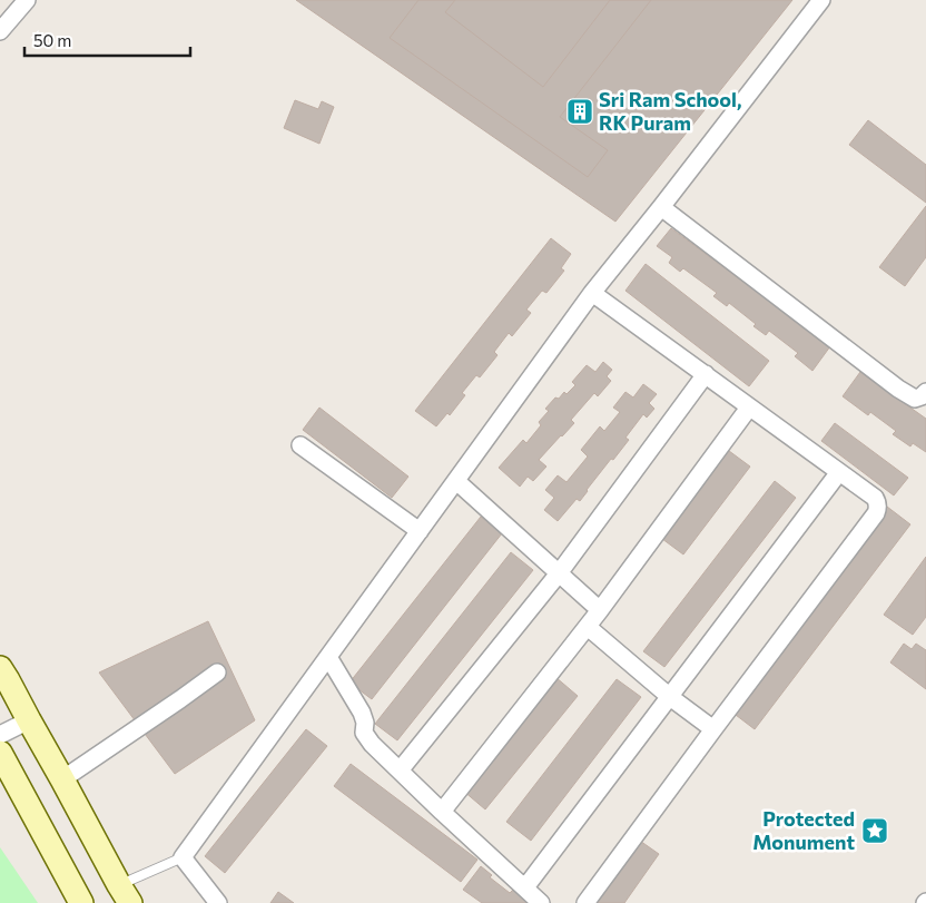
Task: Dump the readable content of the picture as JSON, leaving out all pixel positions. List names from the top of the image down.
{
  "places": {
    "building": ["Sri Ram School, RK Puram"],
    "place": ["Protected Monument"]
  },
  "scale_bar": "50 m"
}
